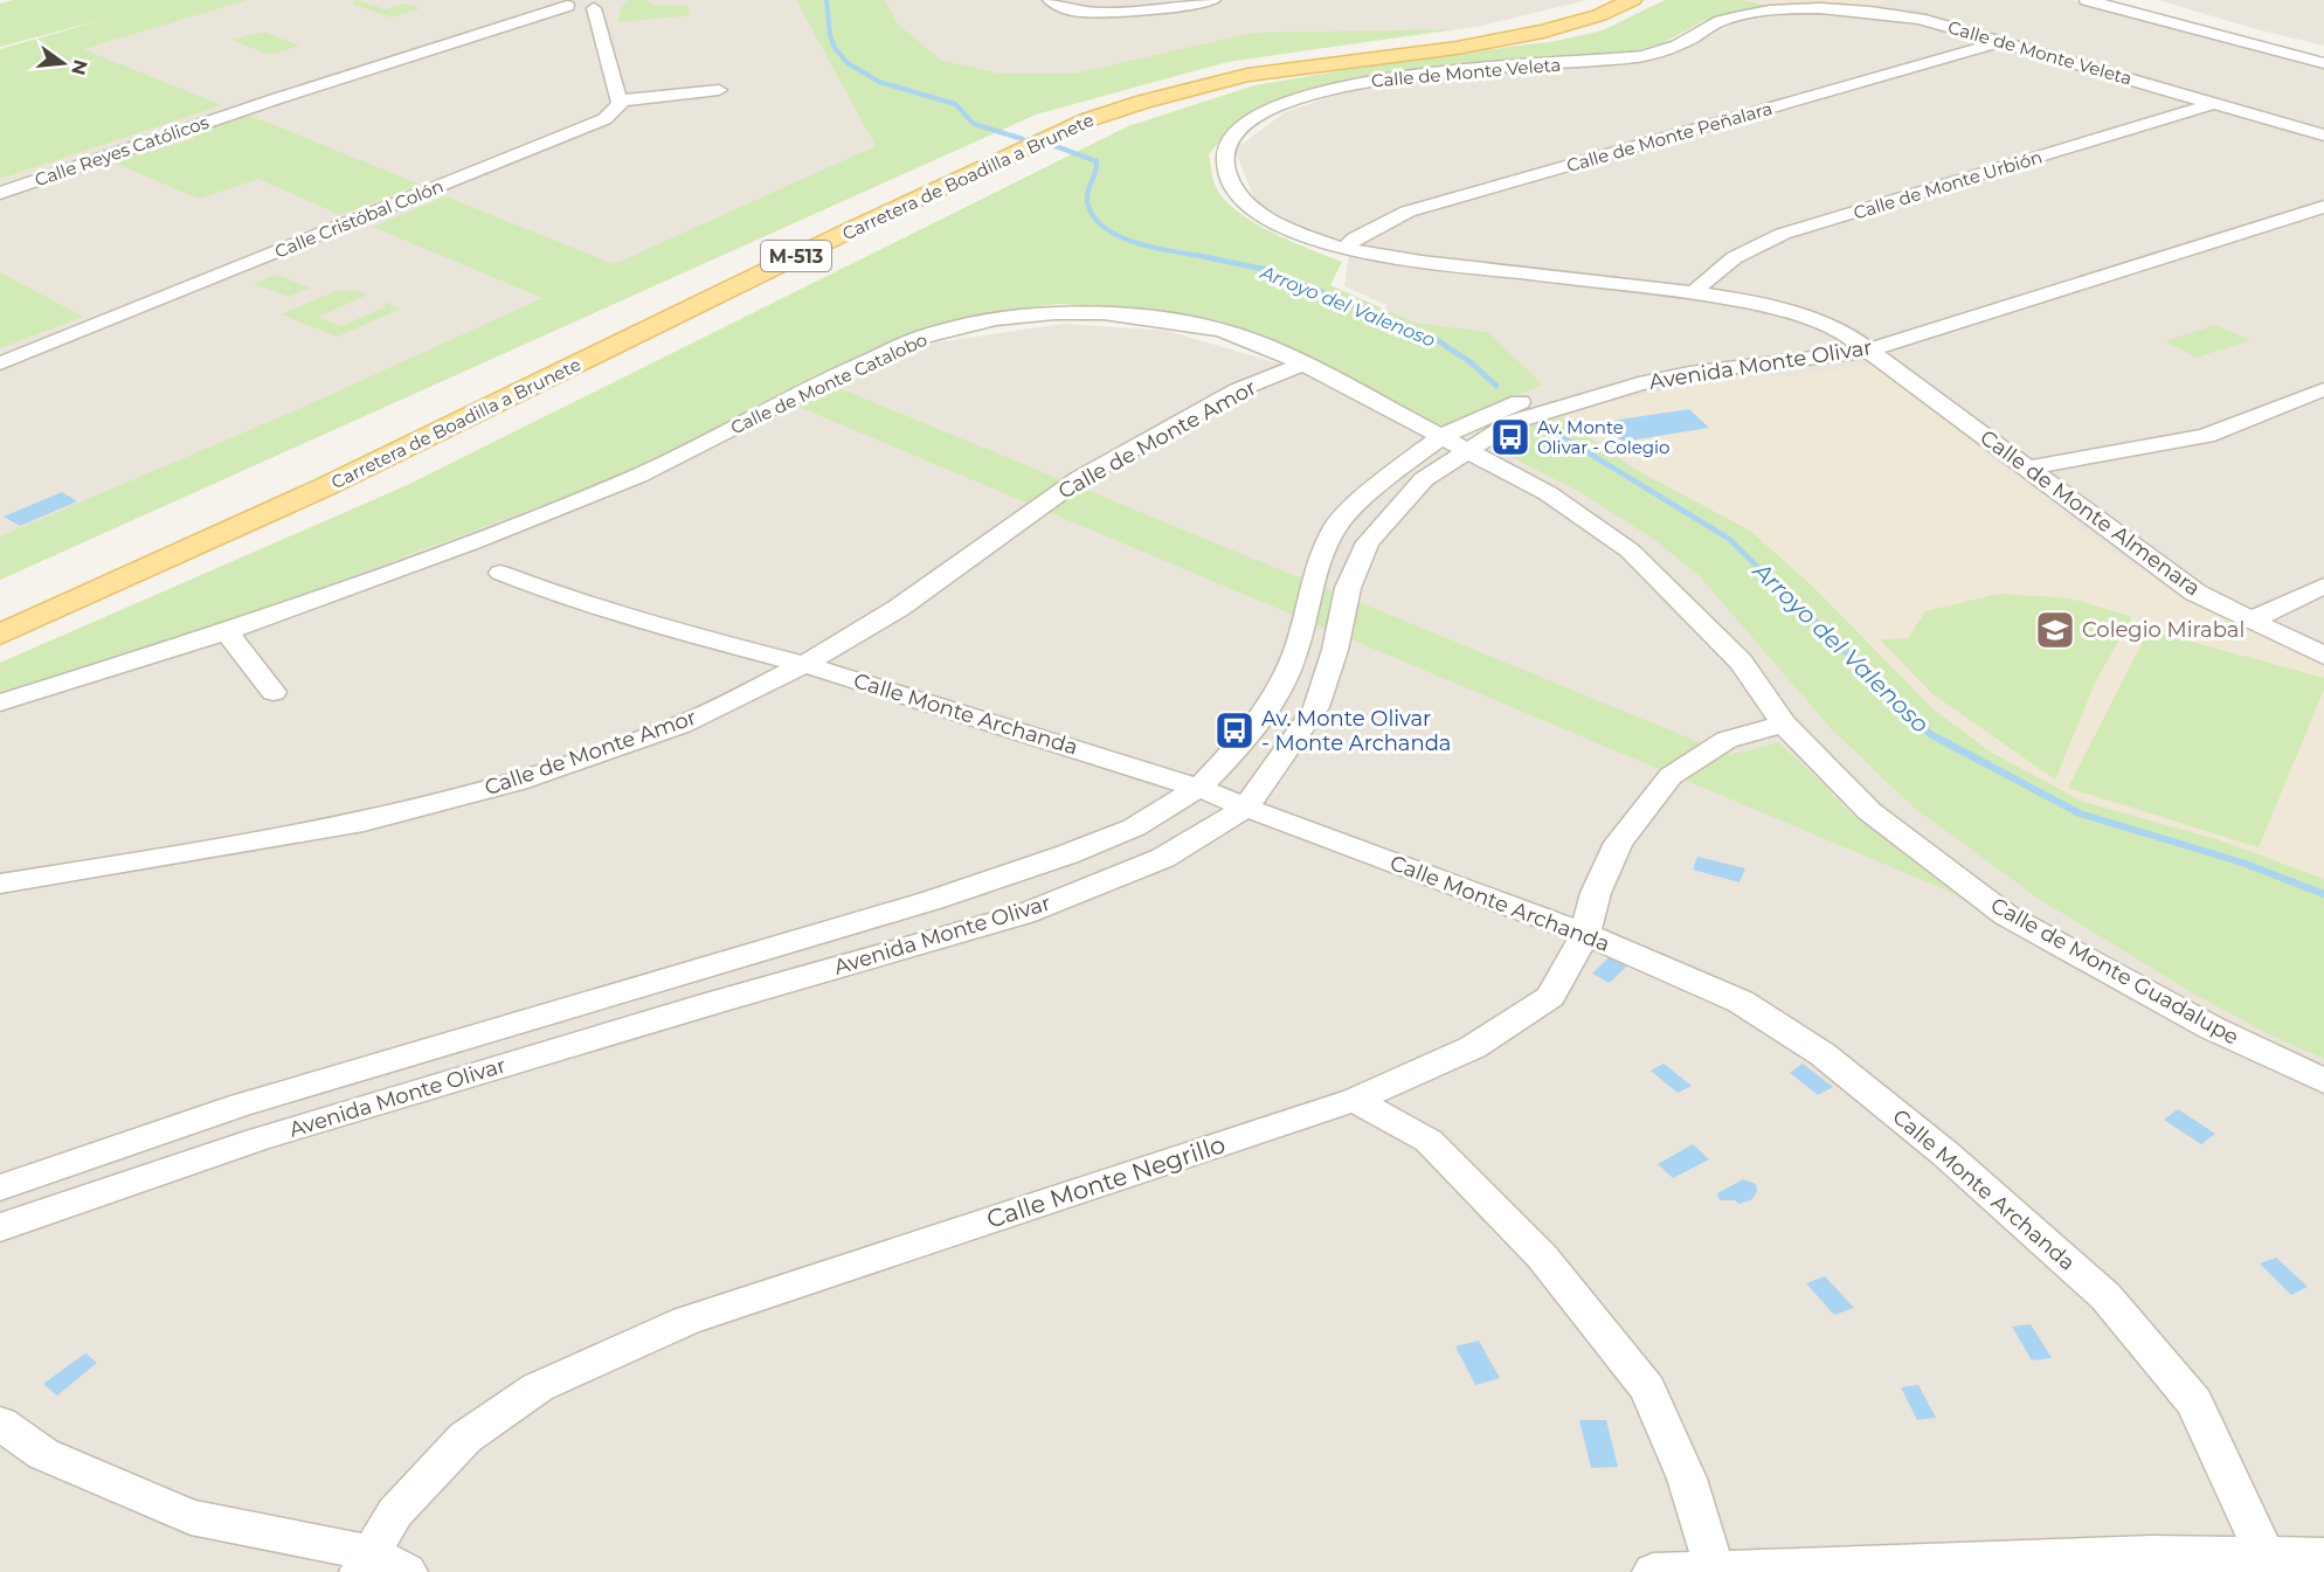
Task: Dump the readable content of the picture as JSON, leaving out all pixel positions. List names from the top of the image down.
{
  "streets": {
    "main road": ["Carretera de Boadilla a Brunete", "M-513"],
    "street": [
      "Calle de Monte Veleta",
      "Calle de Monte Peñalara",
      "Calle Reyes Católicos",
      "Calle de Monte Urbión",
      "Calle Cristóbal Colón",
      "Avenida Monte Olivar",
      "Calle de Monte Catalobo",
      "Calle de Monte Amor",
      "Calle de Monte Almenara",
      "Calle Monte Archanda",
      "Calle de Monte Guadalupe",
      "Calle Monte Negrillo"
    ]
  },
  "crossings": [
    ["Calle de Monte Veleta", "Calle de Monte Peñalara"],
    ["Calle de Monte Veleta", "Calle de Monte Urbión"],
    ["Calle de Monte Veleta", "Avenida Monte Olivar"],
    ["Calle de Monte Veleta", "Calle de Monte Almenara"],
    ["Avenida Monte Olivar", "Calle de Monte Catalobo"],
    ["Avenida Monte Olivar", "Calle de Monte Almenara"],
    ["Avenida Monte Olivar", "Calle Monte Archanda"],
    ["Avenida Monte Olivar", "Calle de Monte Guadalupe"],
    ["Calle de Monte Catalobo", "Calle de Monte Amor"],
    ["Calle de Monte Catalobo", "Calle de Monte Guadalupe"],
    ["Calle de Monte Amor", "Calle Monte Archanda"],
    ["Calle Monte Archanda", "Calle Monte Negrillo"],
    ["Calle de Monte Guadalupe", "Calle Monte Negrillo"]
  ],
  "water": ["Arroyo del Valenoso"],
  "places": {
    "bus stop": ["Av. Monte Olivar - Colegio", "Av. Monte Olivar - Monte Archanda"],
    "school or university": ["Colegio Mirabal"]
  },
  "north": "right"
}
